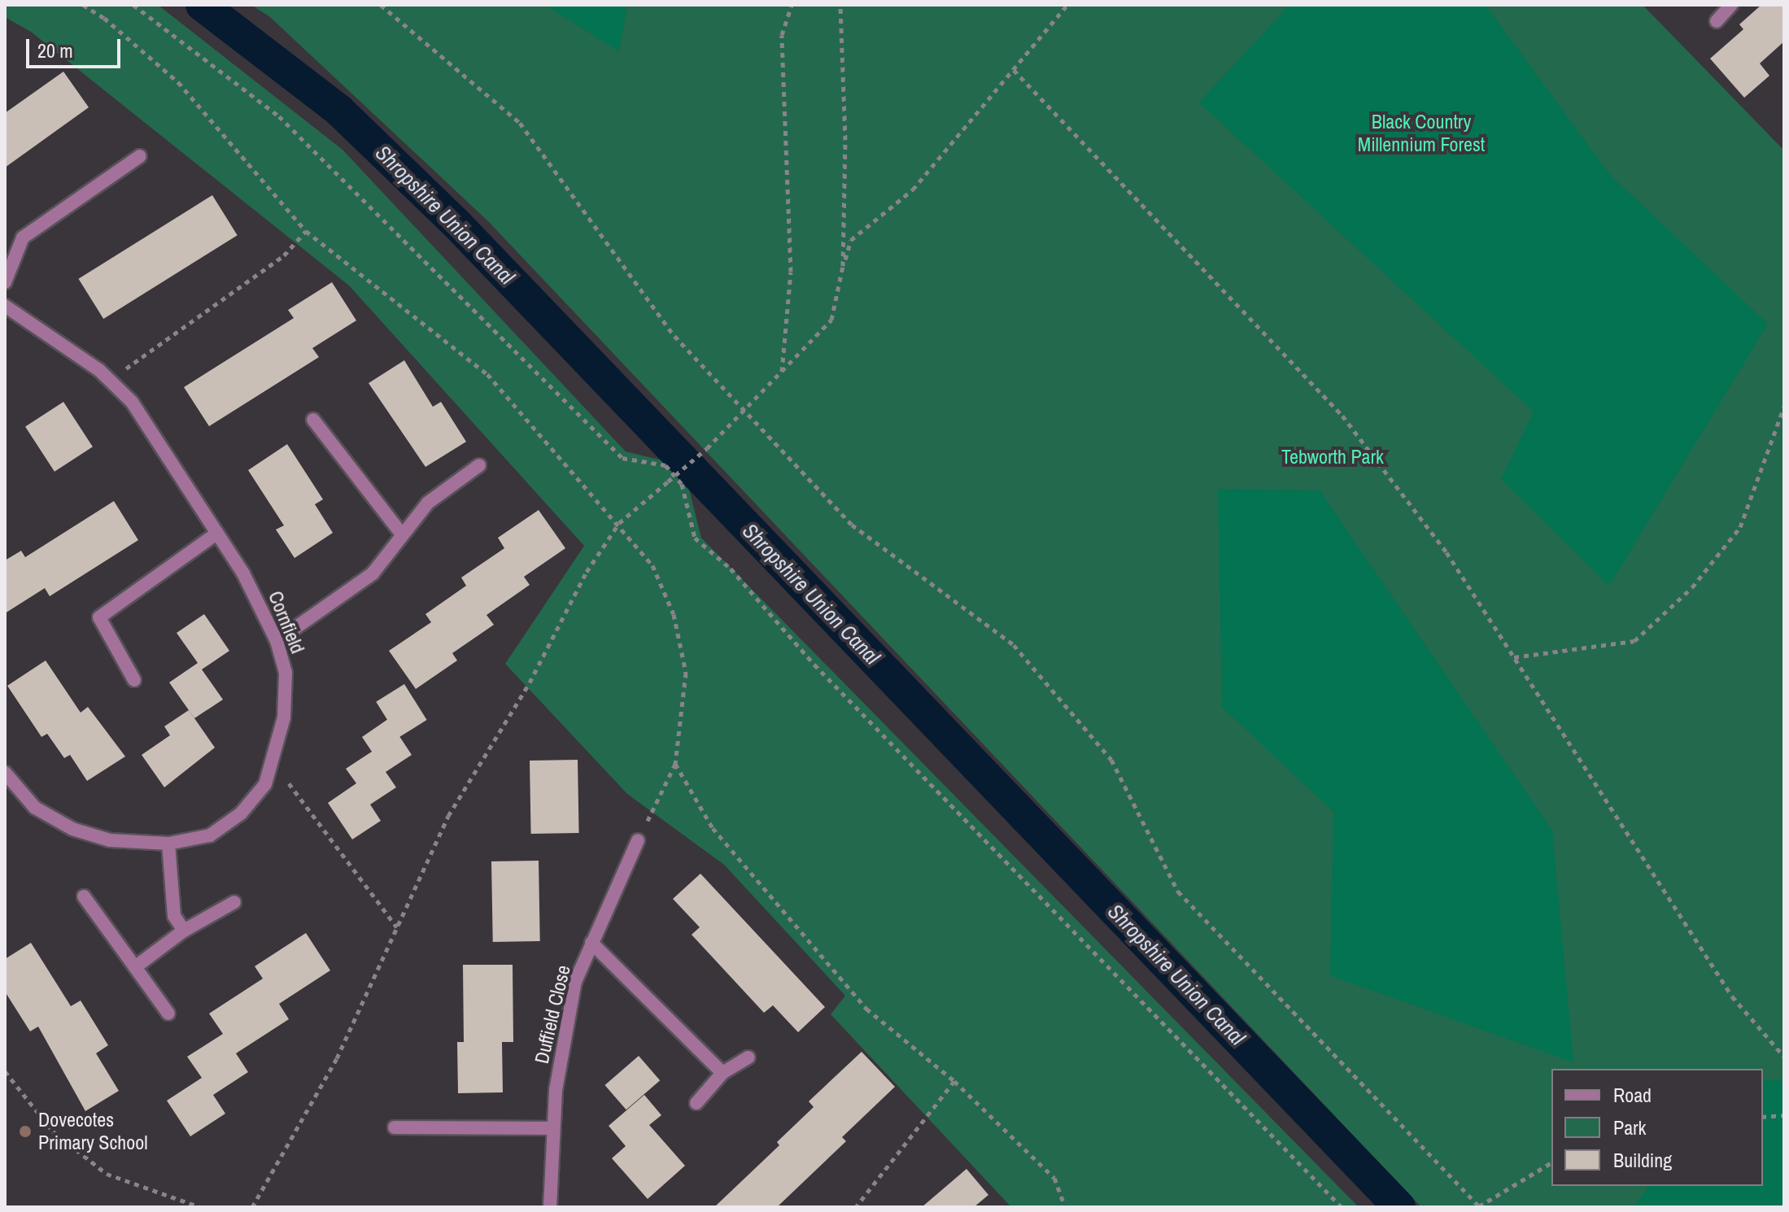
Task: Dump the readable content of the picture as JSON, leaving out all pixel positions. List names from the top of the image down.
{
  "streets": {
    "street": ["Cornfield", "Duffield Close"]
  },
  "water": ["Shropshire Union Canal"],
  "parks": ["Black Country Millennium Forest", "Tebworth Park"],
  "places": ["Dovecotes Primary School"],
  "legend": ["Road", "Park", "Building"],
  "scale_bar": "20 m"
}
